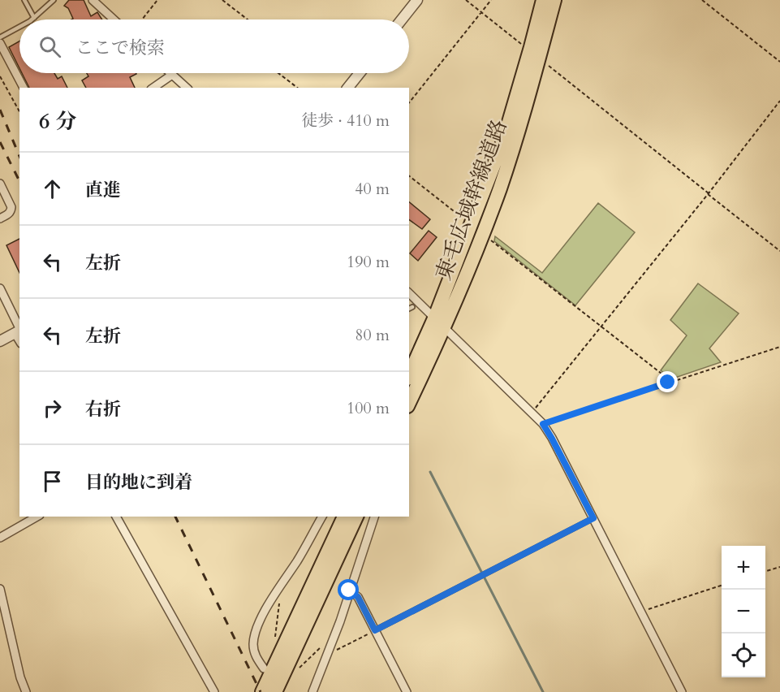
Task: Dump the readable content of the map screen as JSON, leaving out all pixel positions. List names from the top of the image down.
{
  "streets": {
    "highway": ["東毛広域幹線道路"]
  },
  "page": {
    "search": "ここで検索",
    "heading": ["6 分", "徒歩 · 410 m"],
    "list": [
      ["直進", "40 m"],
      ["左折", "190 m"],
      ["左折", "80 m"],
      ["右折", "100 m"],
      "目的地に到着"
    ],
    "map_buttons": ["+", "−"]
  }
}
